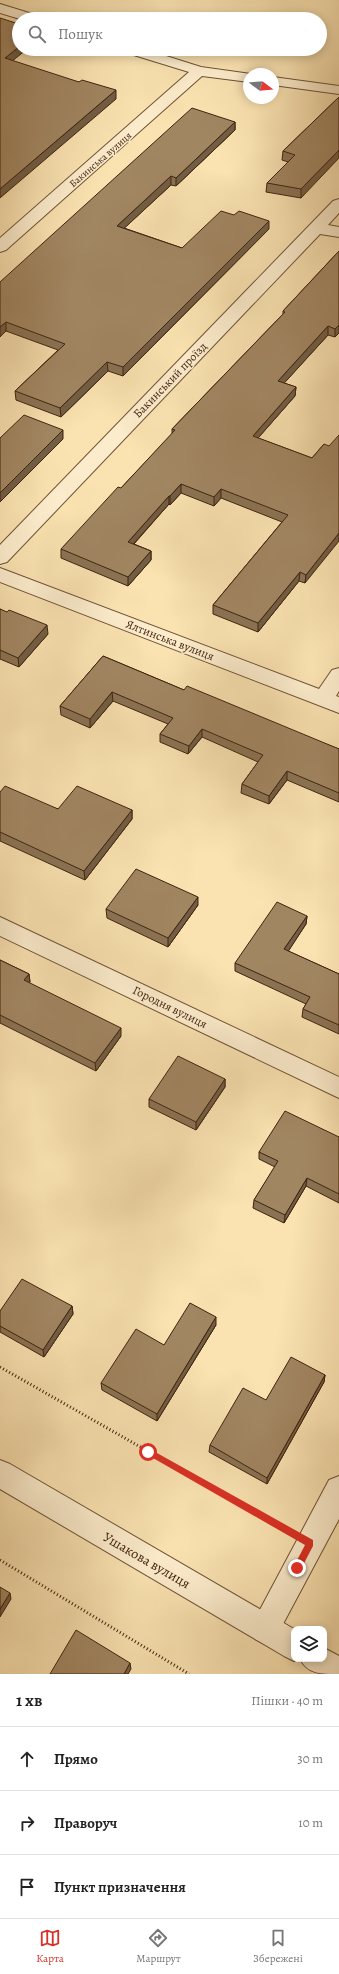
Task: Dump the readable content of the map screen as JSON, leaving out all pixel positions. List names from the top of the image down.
{
  "streets": {
    "street": [
      "Бакинська вулиця",
      "Бакинський проїзд",
      "Ялтинська вулиця",
      "Городня вулиця",
      "Ушакова вулиця"
    ]
  },
  "north": "right",
  "page": {
    "search": "Пошук",
    "heading": ["1 хв", "Пішки · 40 m"],
    "list": [
      ["Прямо", "30 m"],
      ["Праворуч", "10 m"],
      "Пункт призначення"
    ],
    "nav": ["Карта", "Маршрут", "Збережені"]
  }
}
